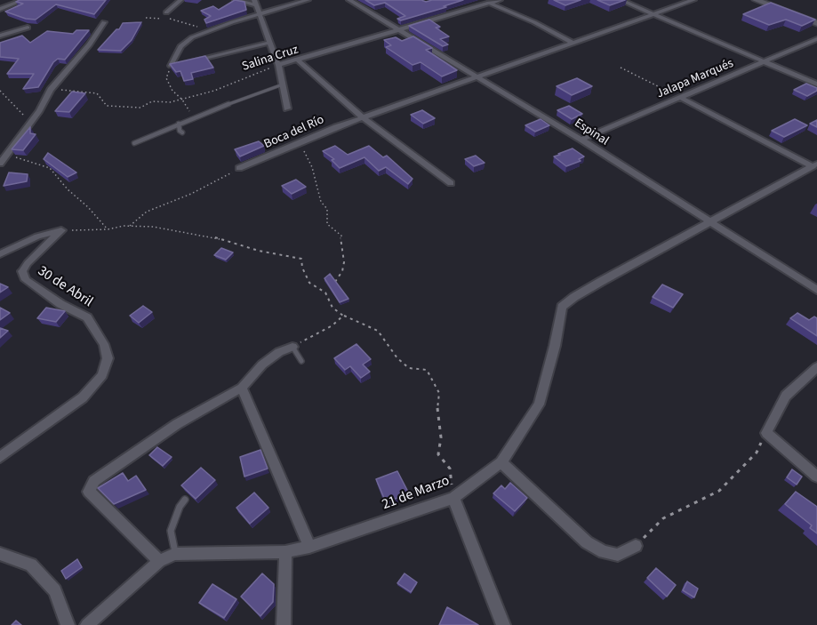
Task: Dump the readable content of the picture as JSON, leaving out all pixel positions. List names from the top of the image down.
{
  "streets": {
    "street": [
      "Salina Cruz",
      "Jalapa Marqués",
      "Boca del Río",
      "Espinal",
      "30 de Abril",
      "21 de Marzo"
    ]
  },
  "crossings": [
    ["Salina Cruz", "Espinal"],
    ["Jalapa Marqués", "Espinal"],
    ["Boca del Río", "Espinal"],
    ["Espinal", "21 de Marzo"]
  ]
}
